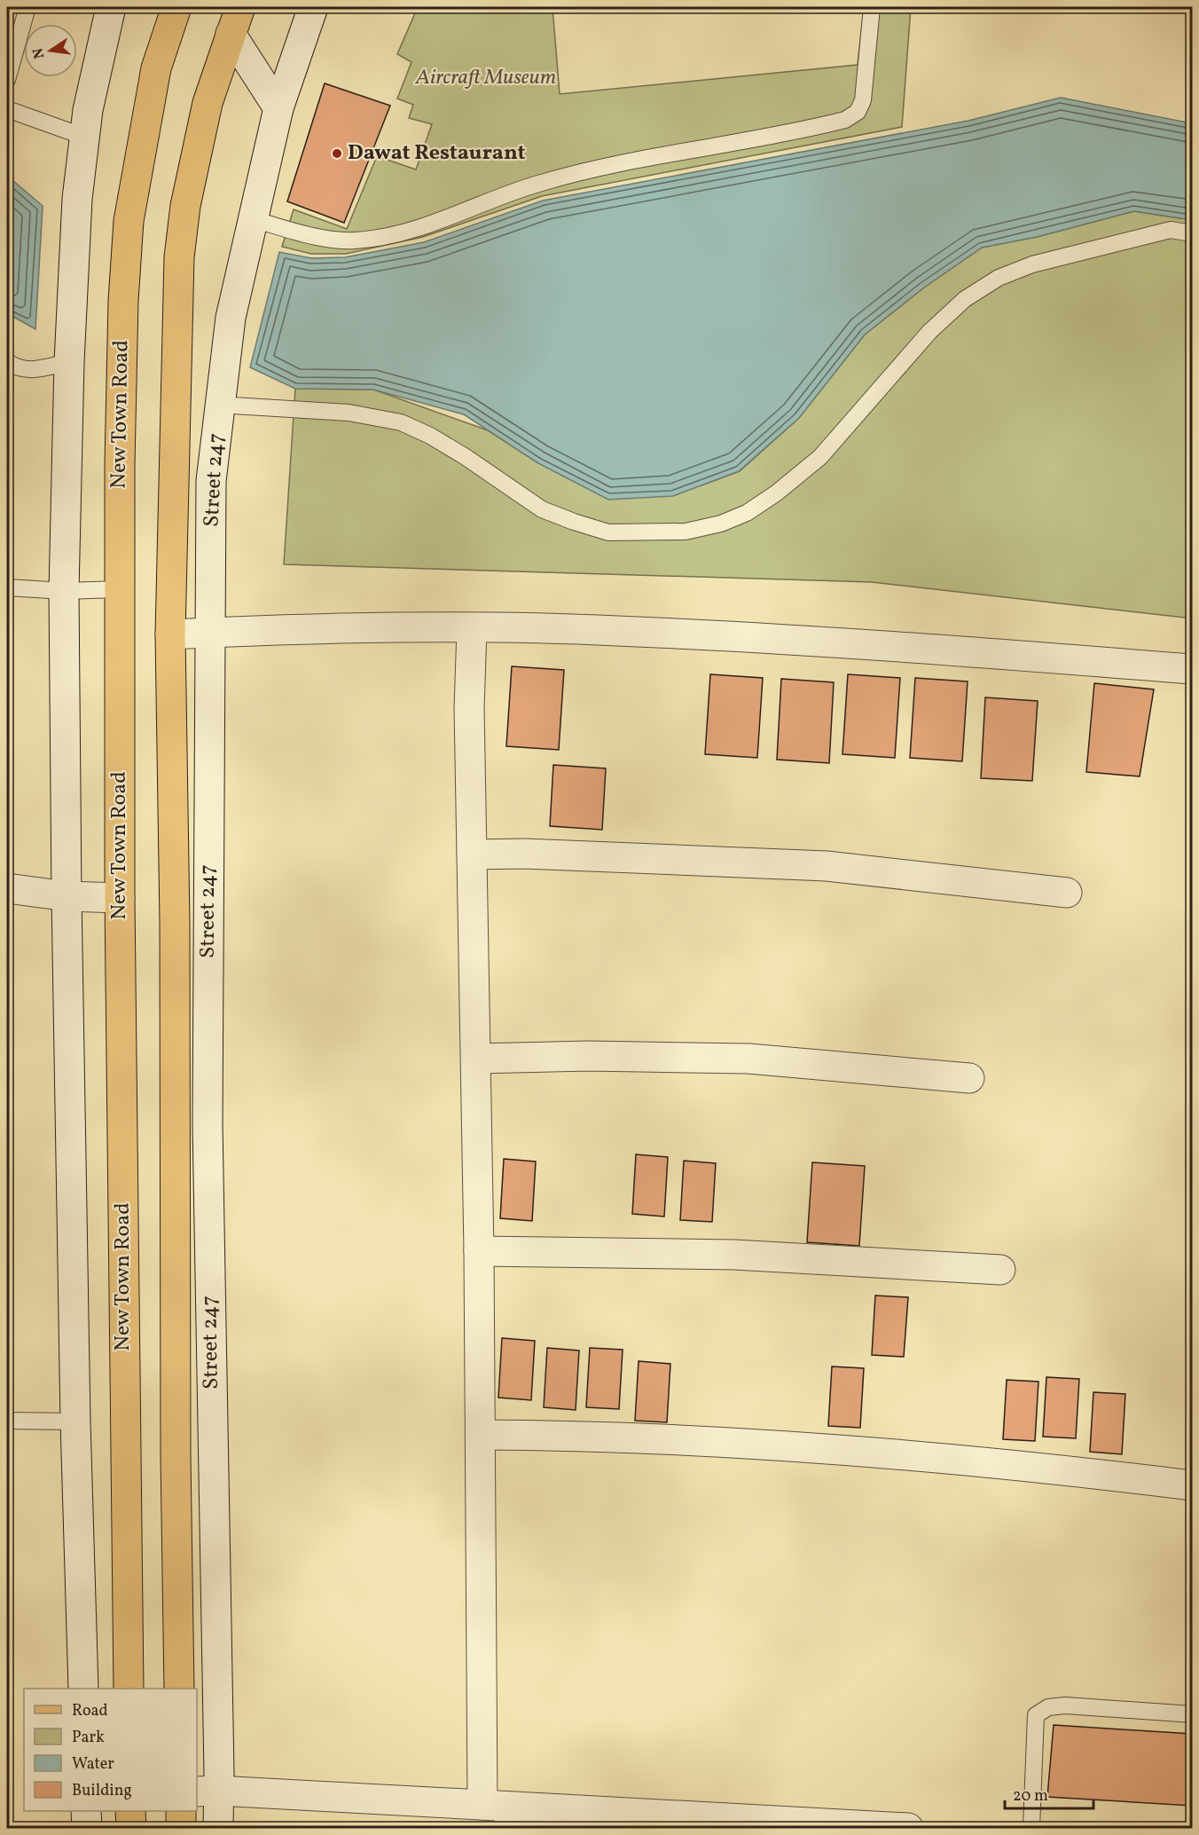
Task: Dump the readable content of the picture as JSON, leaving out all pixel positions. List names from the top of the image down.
{
  "streets": {
    "main road": ["New Town Road"],
    "street": ["Street 247"]
  },
  "parks": ["Aircraft Museum"],
  "places": ["Dawat Restaurant"],
  "legend": [
    "Road",
    "Park",
    "Water",
    "Building"
  ],
  "scale_bar": "20 m",
  "north": "left"
}
